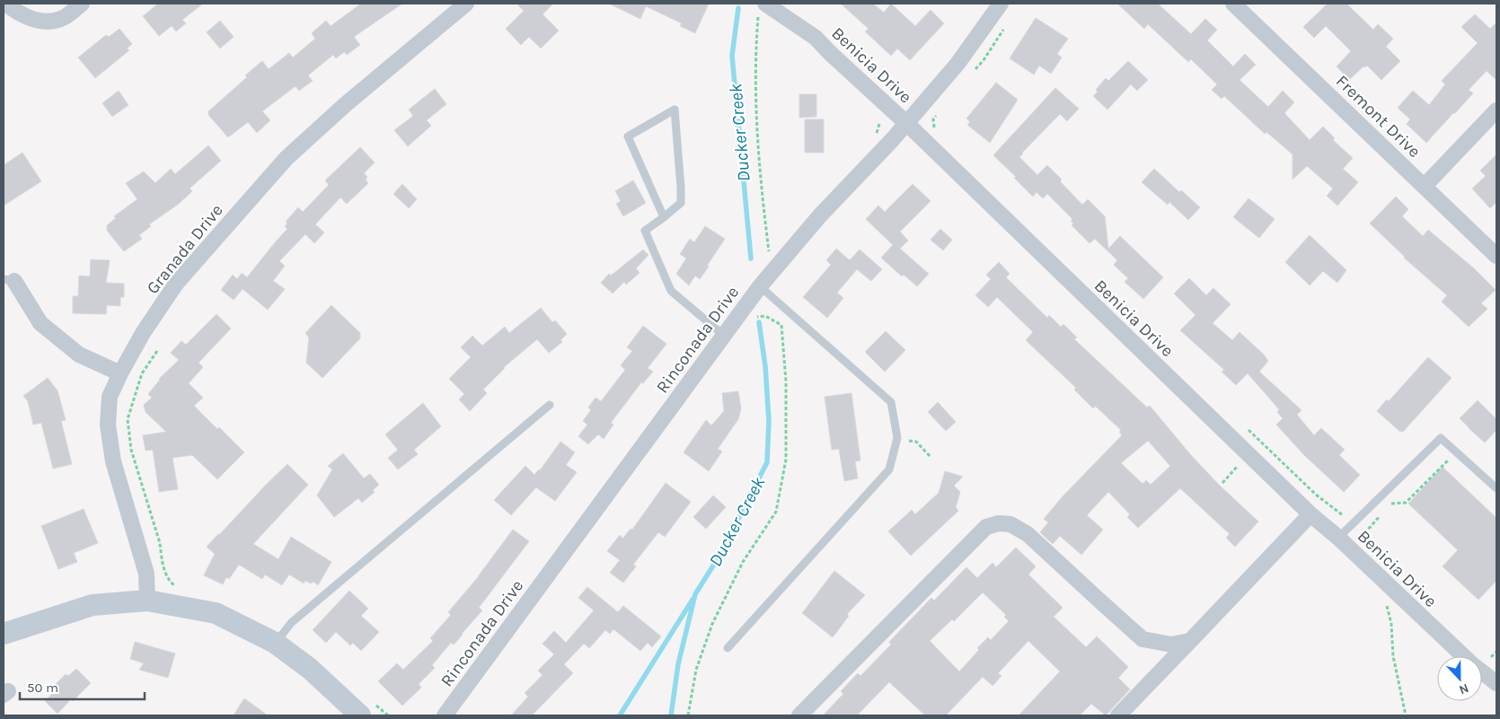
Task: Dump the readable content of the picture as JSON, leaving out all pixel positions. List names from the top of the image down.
{
  "streets": {
    "street": [
      "Benicia Drive",
      "Fremont Drive",
      "Granada Drive",
      "Rinconada Drive"
    ]
  },
  "crossings": [
    ["Benicia Drive", "Rinconada Drive"]
  ],
  "water": ["Ducker Creek"],
  "scale_bar": "50 m",
  "north": "bottom"
}
